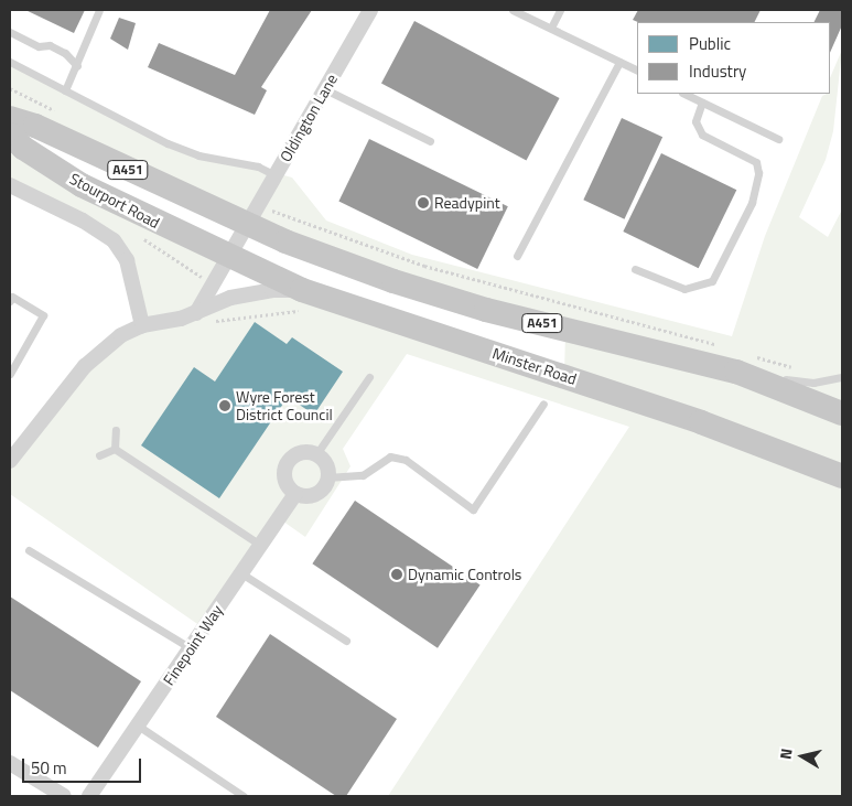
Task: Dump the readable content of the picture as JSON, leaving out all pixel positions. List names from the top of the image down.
{
  "streets": {
    "main road": ["A451", "Stourport Road", "Minster Road"],
    "street": ["Oldington Lane", "Finepoint Way"]
  },
  "crossings": [
    ["Oldington Lane", "A451"],
    ["Oldington Lane", "Stourport Road"],
    ["Oldington Lane", "Minster Road"],
    ["A451", "Stourport Road"],
    ["Stourport Road", "Minster Road"]
  ],
  "places": ["Readypint", "Wyre Forest District Council", "Dynamic Controls"],
  "legend": ["Public", "Industry"],
  "scale_bar": "50 m",
  "north": "left"
}
